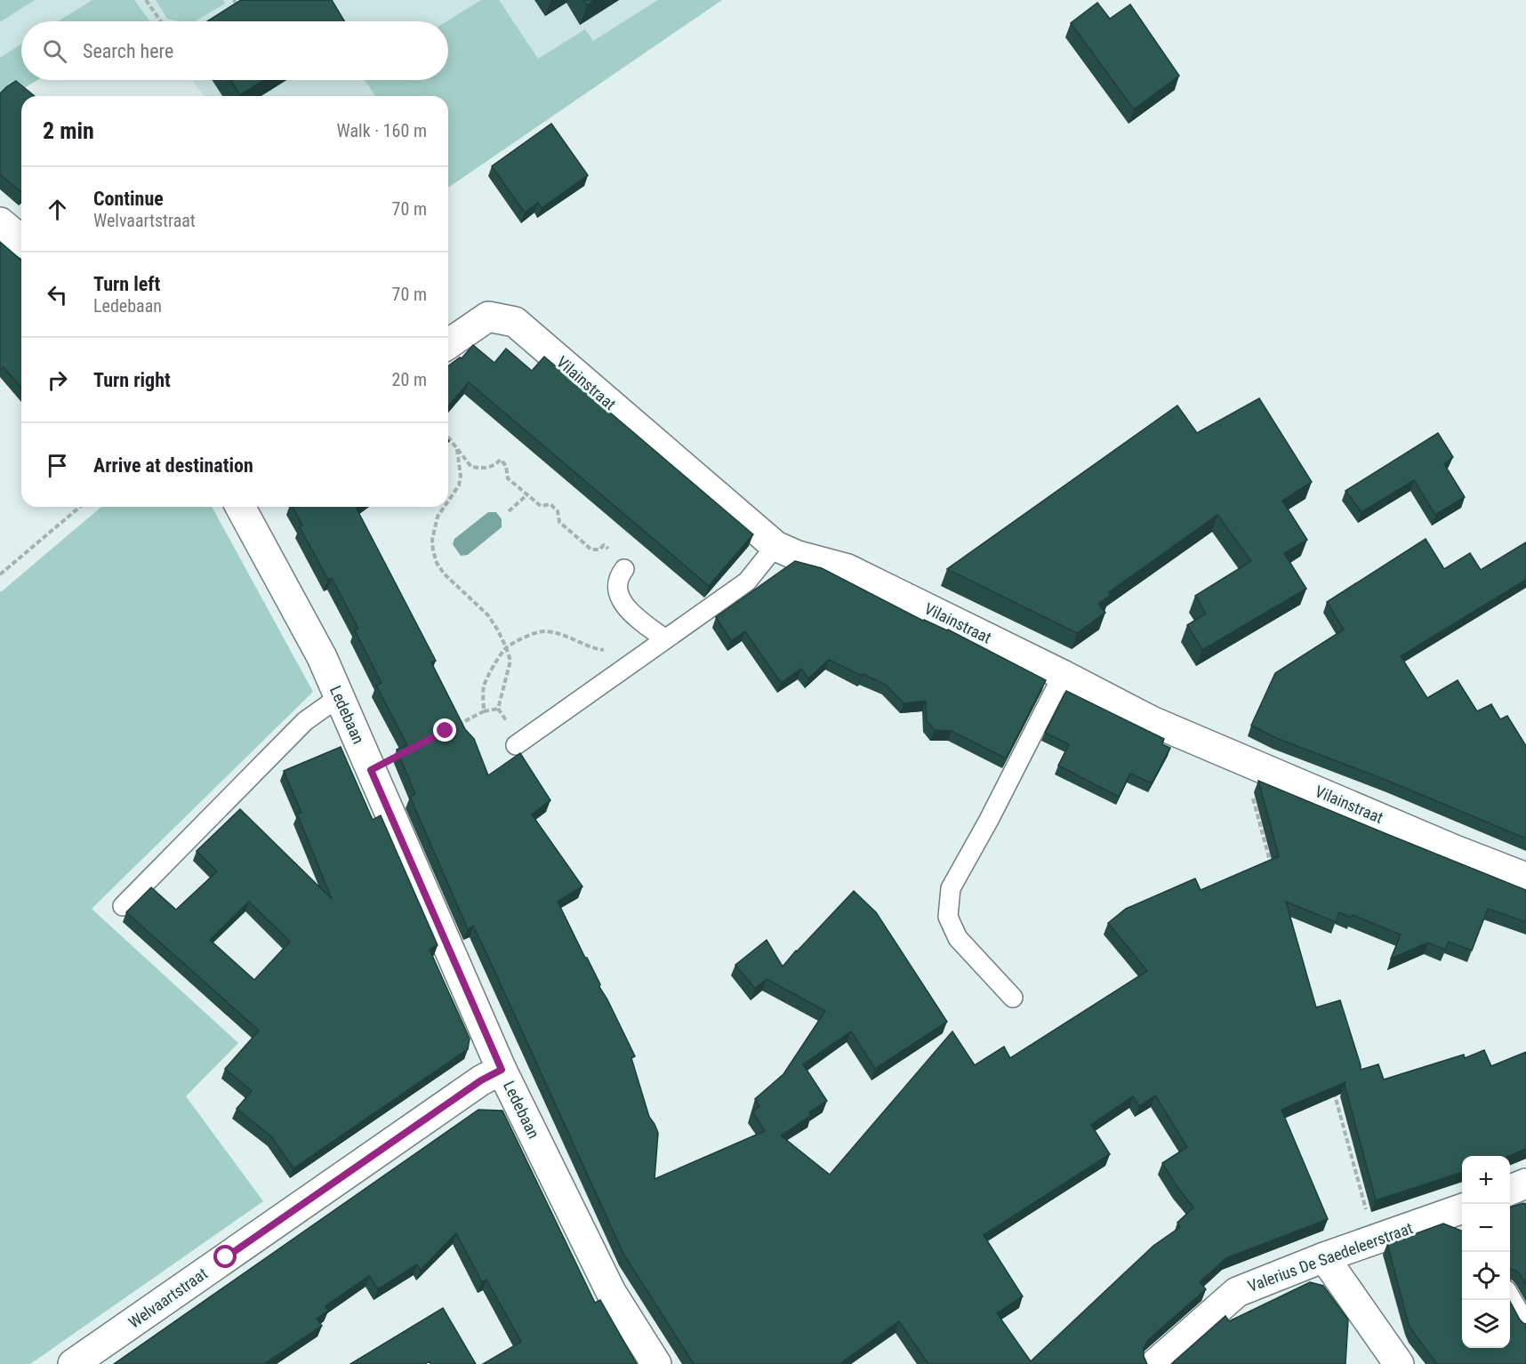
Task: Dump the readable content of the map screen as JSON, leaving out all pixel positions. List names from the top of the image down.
{
  "streets": {
    "street": [
      "Vilainstraat",
      "Ledebaan",
      "Valerius De Saedeleerstraat",
      "Welvaartstraat"
    ]
  },
  "crossings": [
    ["Ledebaan", "Welvaartstraat"]
  ],
  "page": {
    "search": "Search here",
    "heading": ["2 min", "Walk · 160 m"],
    "list": [
      ["Continue", "Welvaartstraat", "70 m"],
      ["Turn left", "Ledebaan", "70 m"],
      ["Turn right", "20 m"],
      "Arrive at destination"
    ],
    "map_buttons": ["+", "−"]
  }
}
